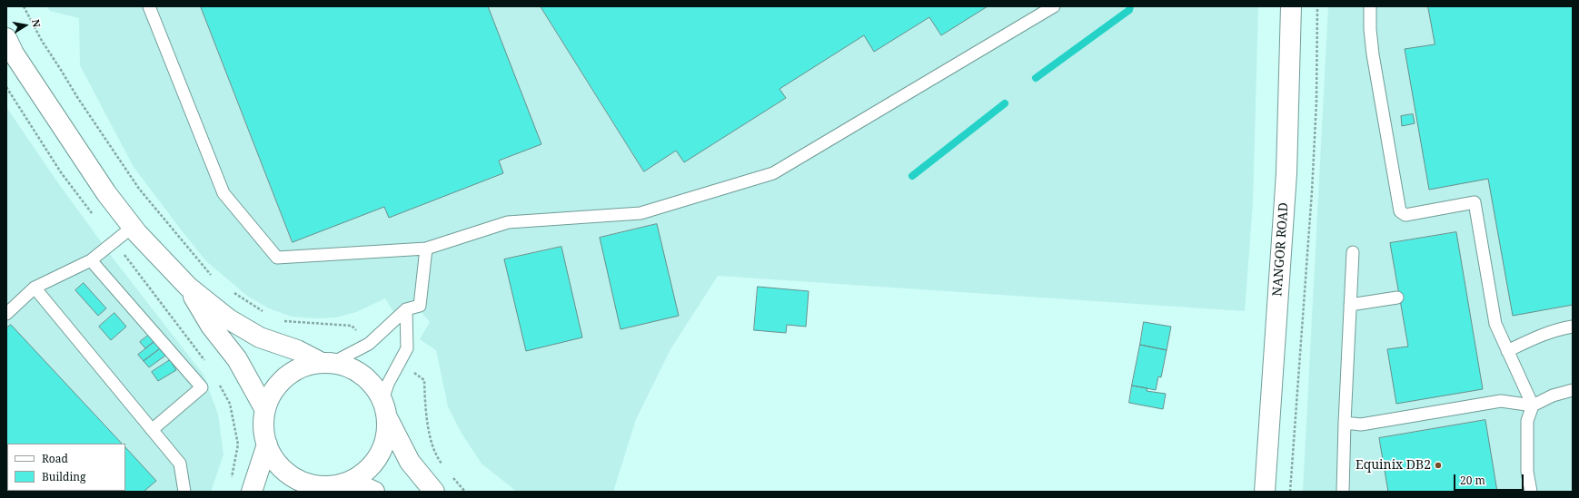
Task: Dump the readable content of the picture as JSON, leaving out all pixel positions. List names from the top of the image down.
{
  "streets": {
    "street": ["NANGOR ROAD"]
  },
  "places": ["Equinix DB2"],
  "legend": ["Road", "Building"],
  "scale_bar": "20 m",
  "north": "right"
}
